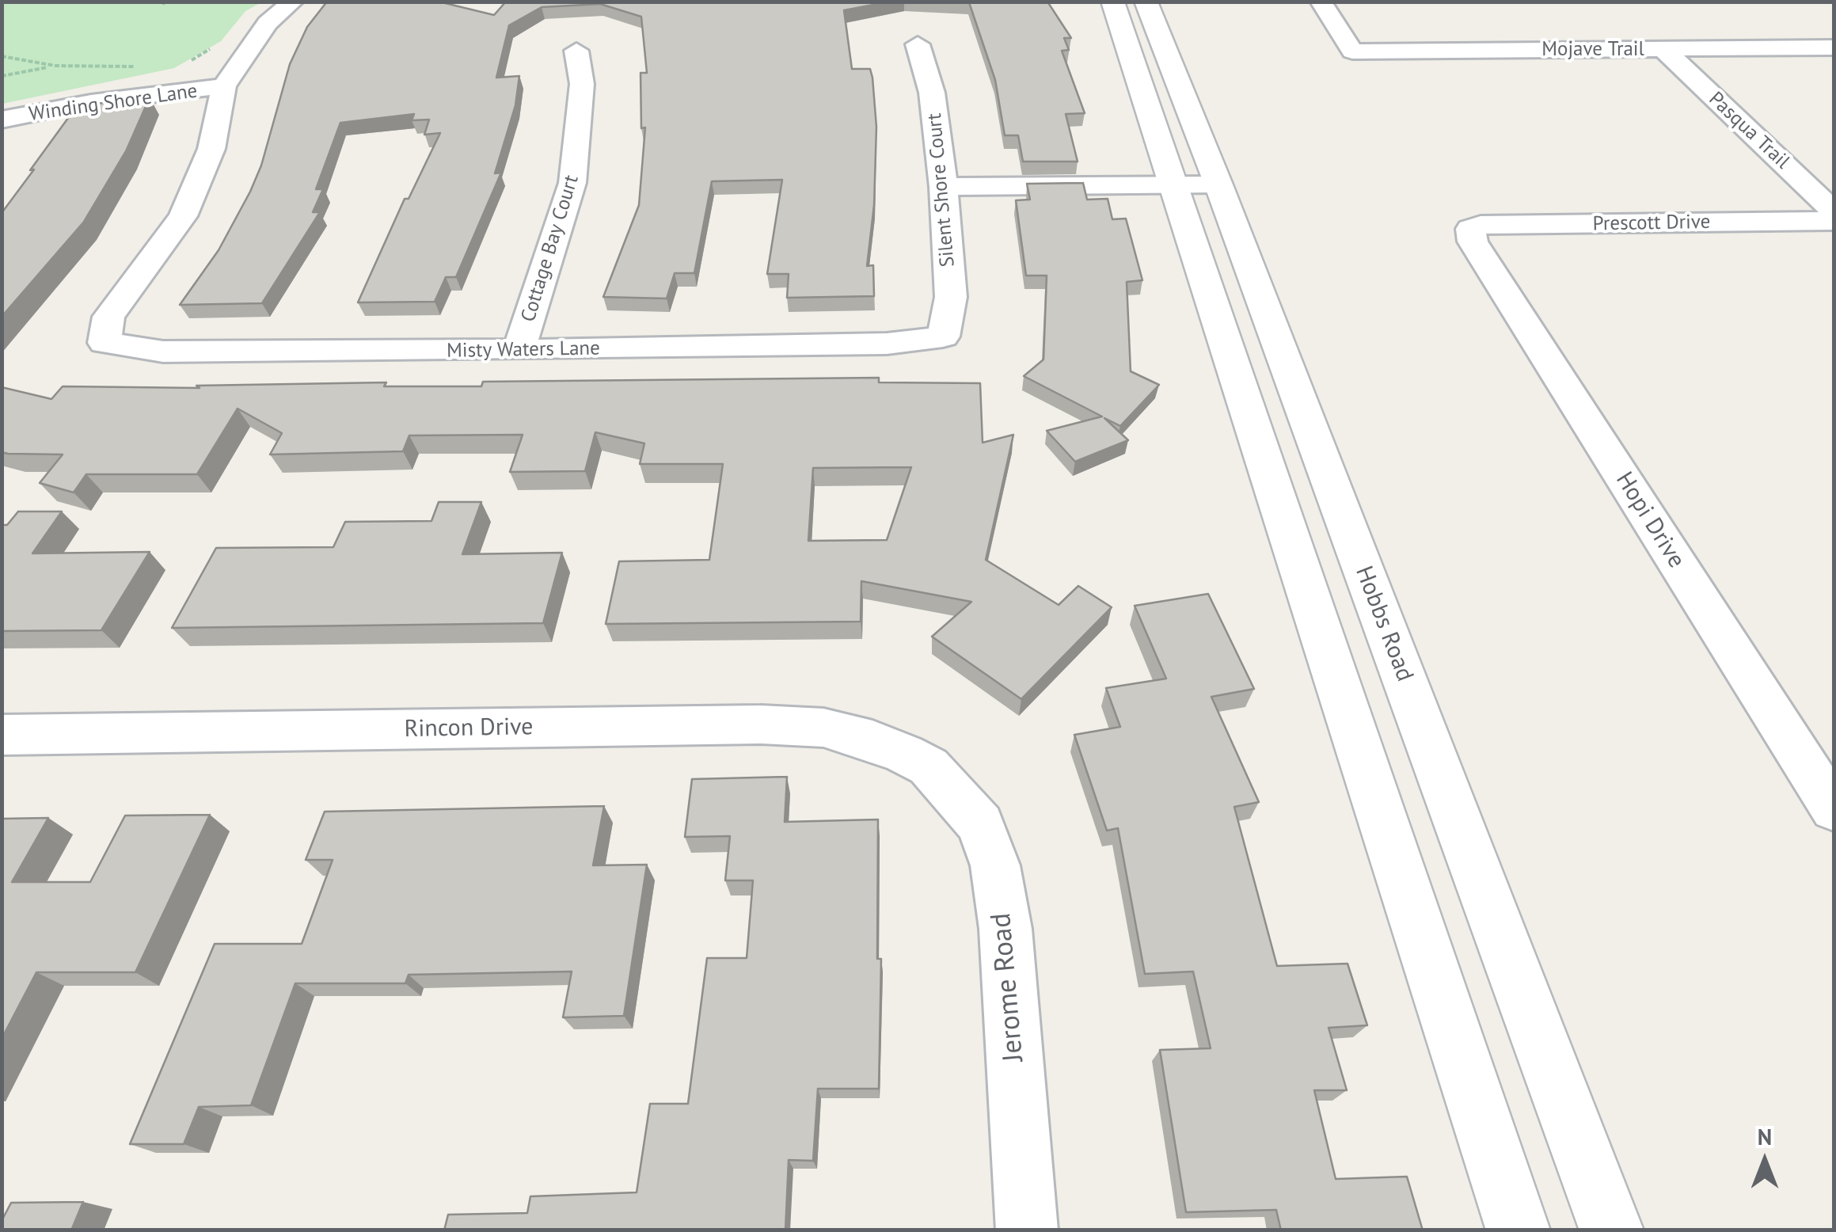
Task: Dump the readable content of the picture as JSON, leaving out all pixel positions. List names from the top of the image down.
{
  "streets": {
    "street": [
      "Mojave Trail",
      "Winding Shore Lane",
      "Pasqua Trail",
      "Silent Shore Court",
      "Prescott Drive",
      "Cottage Bay Court",
      "Misty Waters Lane",
      "Hopi Drive",
      "Hobbs Road",
      "Rincon Drive",
      "Jerome Road"
    ]
  },
  "crossings": [
    ["Mojave Trail", "Pasqua Trail"],
    ["Winding Shore Lane", "Misty Waters Lane"],
    ["Silent Shore Court", "Misty Waters Lane"],
    ["Prescott Drive", "Hopi Drive"],
    ["Cottage Bay Court", "Misty Waters Lane"],
    ["Rincon Drive", "Jerome Road"]
  ],
  "north": "top"
}
